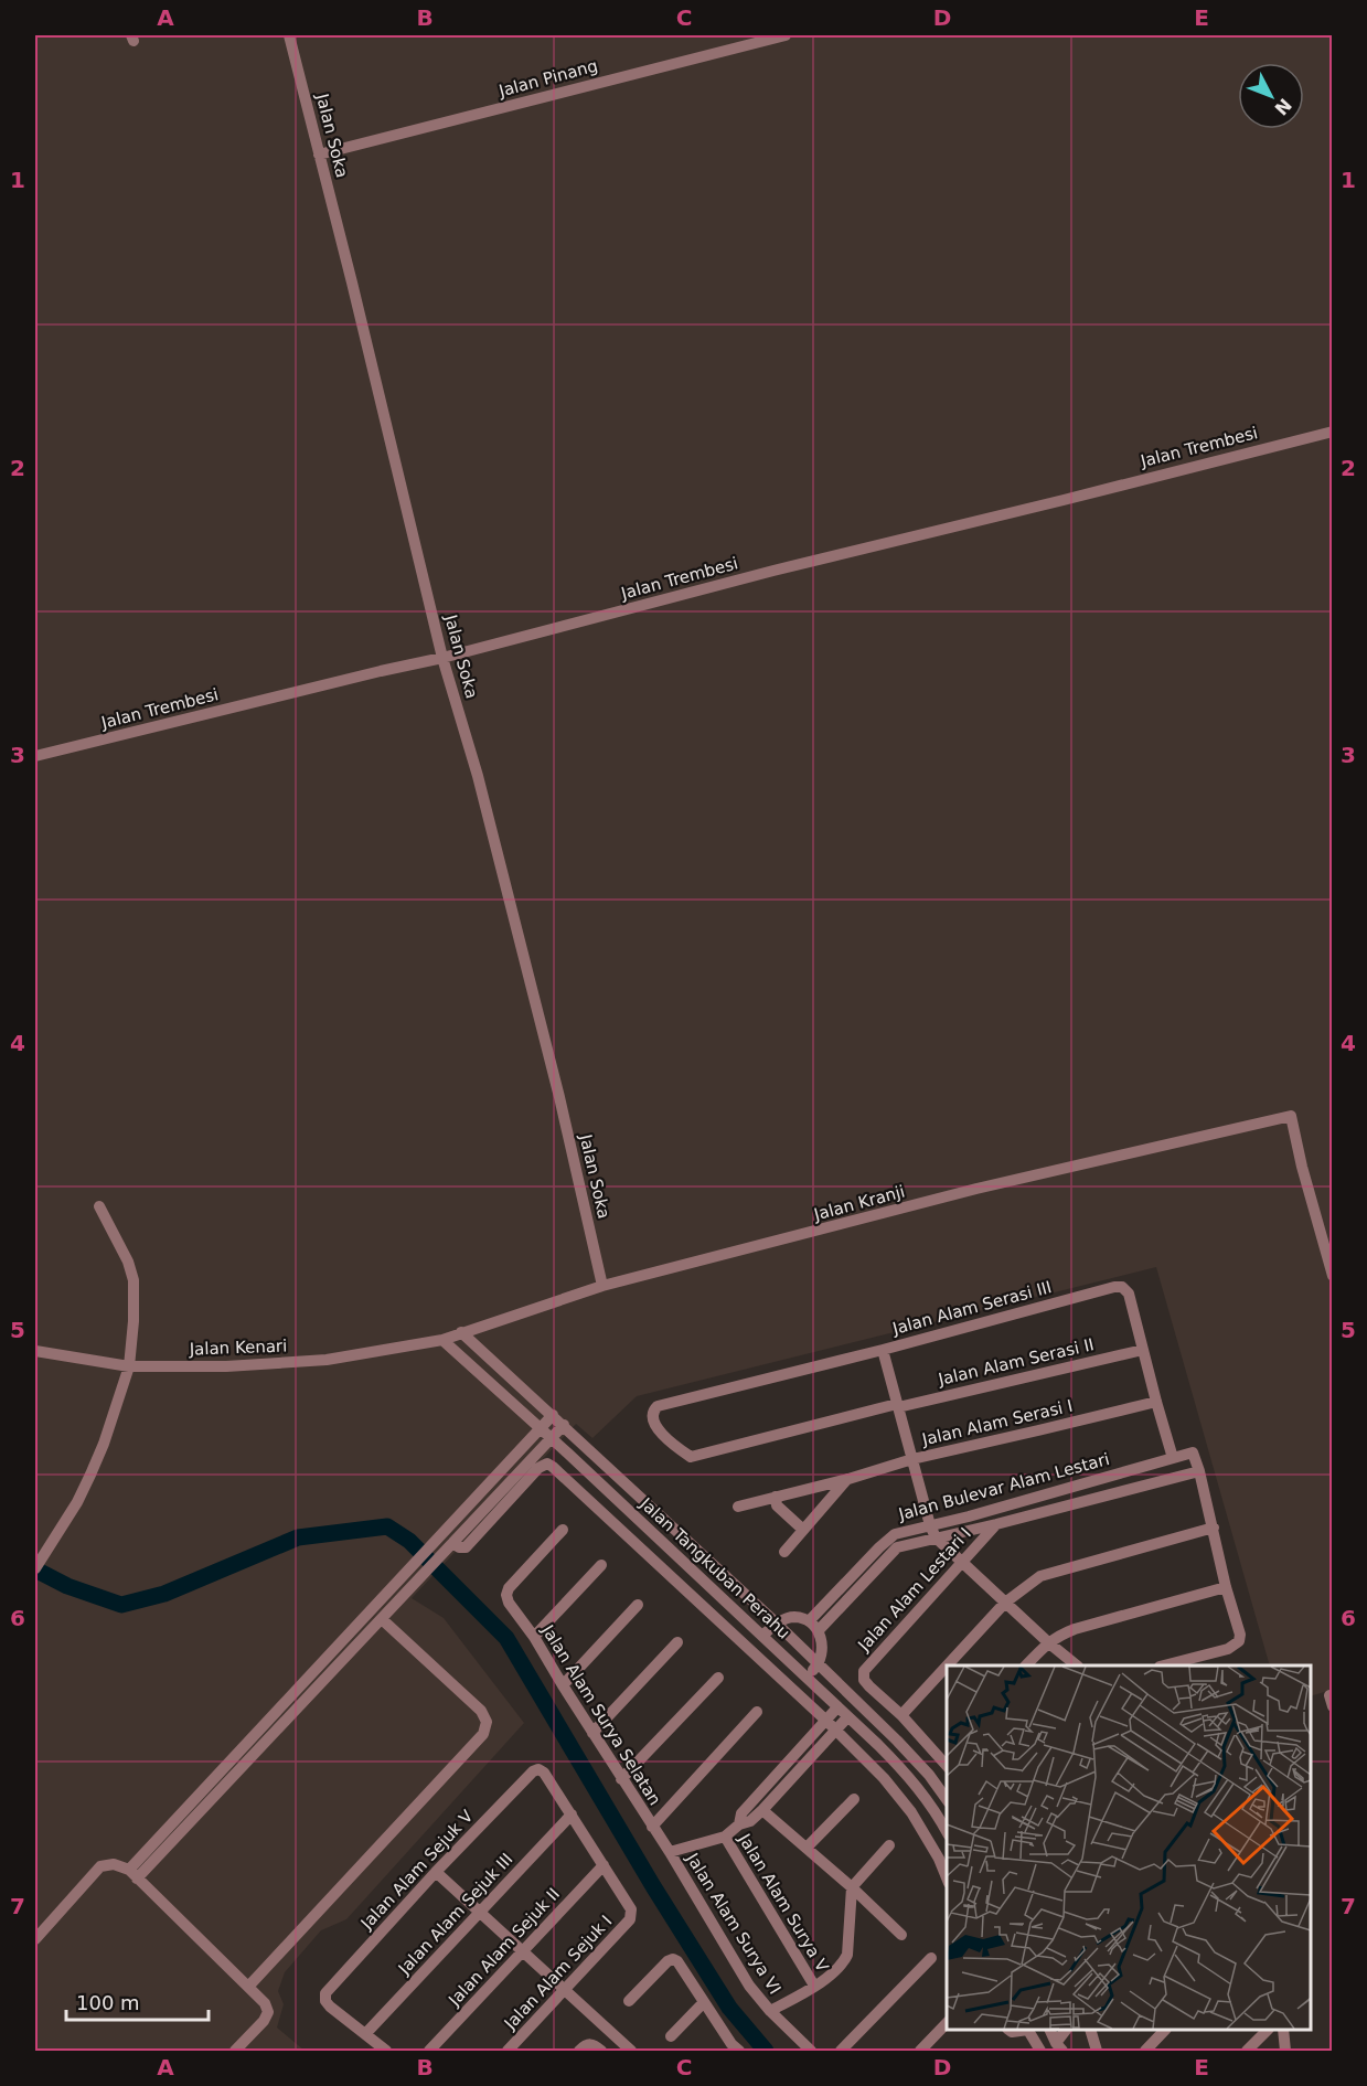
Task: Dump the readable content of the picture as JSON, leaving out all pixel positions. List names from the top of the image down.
{
  "streets": {
    "street": [
      "Jalan Pinang",
      "Jalan Soka",
      "Jalan Trembesi",
      "Jalan Kranji",
      "Jalan Alam Serasi III",
      "Jalan Kenari",
      "Jalan Alam Serasi II",
      "Jalan Alam Serasi I",
      "Jalan Bulevar Alam Lestari",
      "Jalan Tangkuban Perahu",
      "Jalan Alam Lestari I",
      "Jalan Alam Surya Selatan",
      "Jalan Alam Sejuk V",
      "Jalan Alam Surya V",
      "Jalan Alam Sejuk III",
      "Jalan Alam Surya VI",
      "Jalan Alam Sejuk II",
      "Jalan Alam Sejuk I"
    ]
  },
  "crossings": [
    ["Jalan Pinang", "Jalan Soka"],
    ["Jalan Soka", "Jalan Trembesi"],
    ["Jalan Soka", "Jalan Kranji"],
    ["Jalan Kranji", "Jalan Kenari"],
    ["Jalan Kranji", "Jalan Tangkuban Perahu"],
    ["Jalan Alam Serasi III", "Jalan Alam Serasi II"],
    ["Jalan Alam Serasi III", "Jalan Alam Serasi I"],
    ["Jalan Alam Serasi III", "Jalan Bulevar Alam Lestari"],
    ["Jalan Kenari", "Jalan Tangkuban Perahu"],
    ["Jalan Bulevar Alam Lestari", "Jalan Alam Lestari I"],
    ["Jalan Alam Surya Selatan", "Jalan Alam Surya VI"],
    ["Jalan Alam Sejuk V", "Jalan Alam Sejuk III"],
    ["Jalan Alam Sejuk II", "Jalan Alam Sejuk I"]
  ],
  "scale_bar": "100 m",
  "north": "bottom right",
  "grid": {
    "columns": [
      "A",
      "B",
      "C",
      "D",
      "E"
    ],
    "rows": [
      "1",
      "2",
      "3",
      "4",
      "5",
      "6",
      "7"
    ]
  }
}
